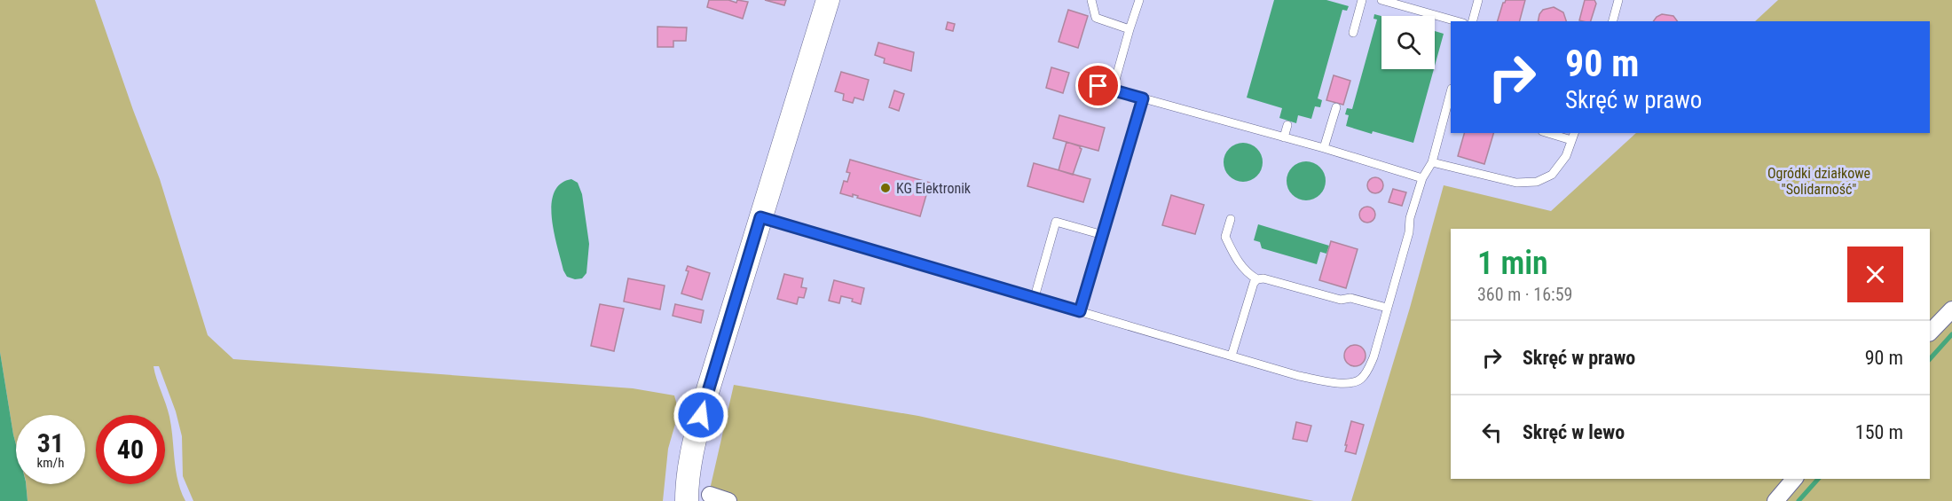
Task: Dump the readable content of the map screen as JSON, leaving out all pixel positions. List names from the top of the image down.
{
  "parks": ["Ogródki działkowe \"Solidarność\""],
  "places": ["KG Elektronik"],
  "page": {
    "turn": ["90 m", "Skręć w prawo"],
    "heading": ["1 min", "360 m · 16:59"],
    "list": [
      {
        "name": "Skręć w prawo",
        "value": "90 m"
      },
      {
        "name": "Skręć w lewo",
        "value": "150 m"
      }
    ],
    "speed": "31 km/h",
    "limit": "40"
  }
}
